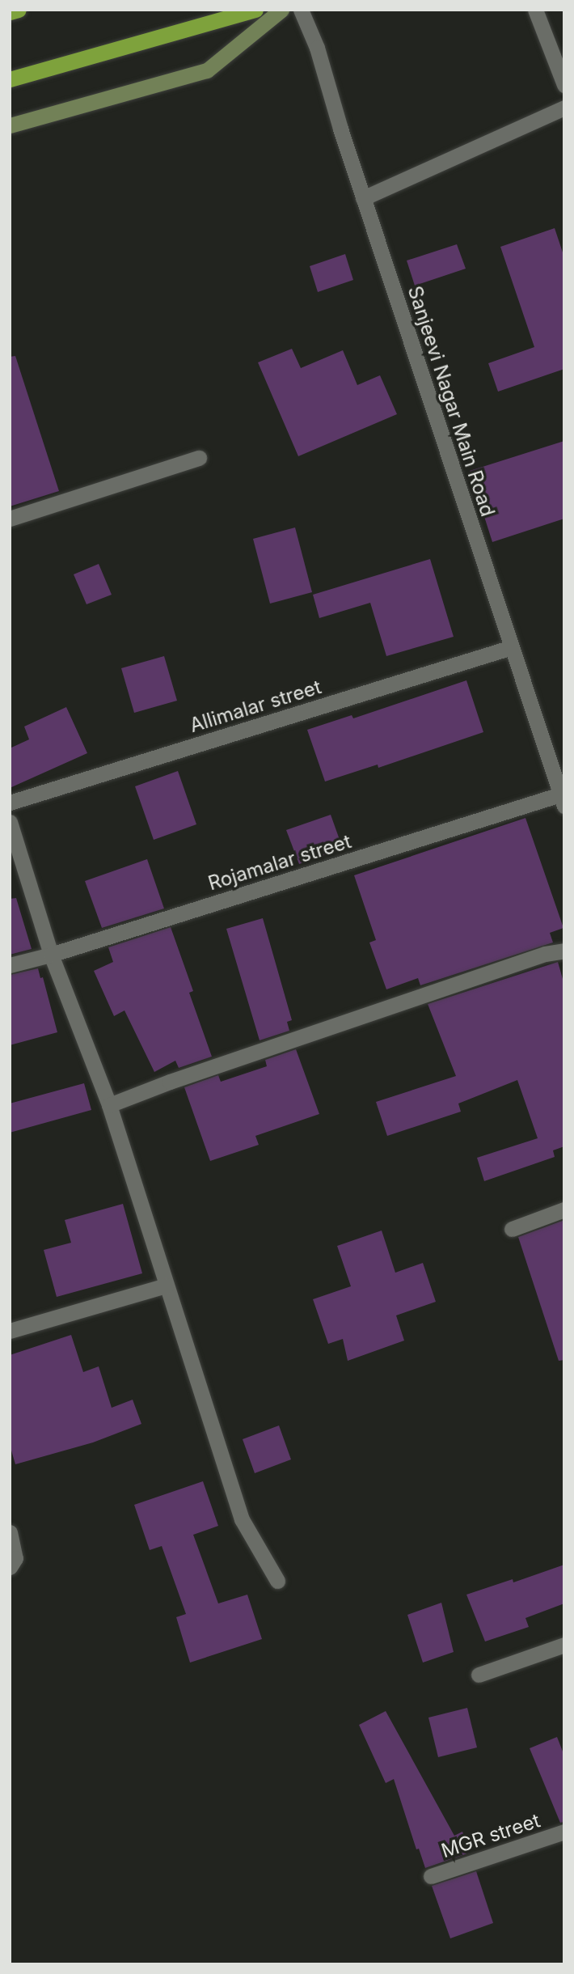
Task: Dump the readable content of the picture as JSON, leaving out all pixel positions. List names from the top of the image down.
{
  "streets": {
    "street": [
      "Sanjeevi Nagar Main Road",
      "Allimalar street",
      "Rojamalar street",
      "MGR street"
    ]
  },
  "crossings": [
    ["Sanjeevi Nagar Main Road", "Allimalar street"],
    ["Sanjeevi Nagar Main Road", "Rojamalar street"]
  ]
}
